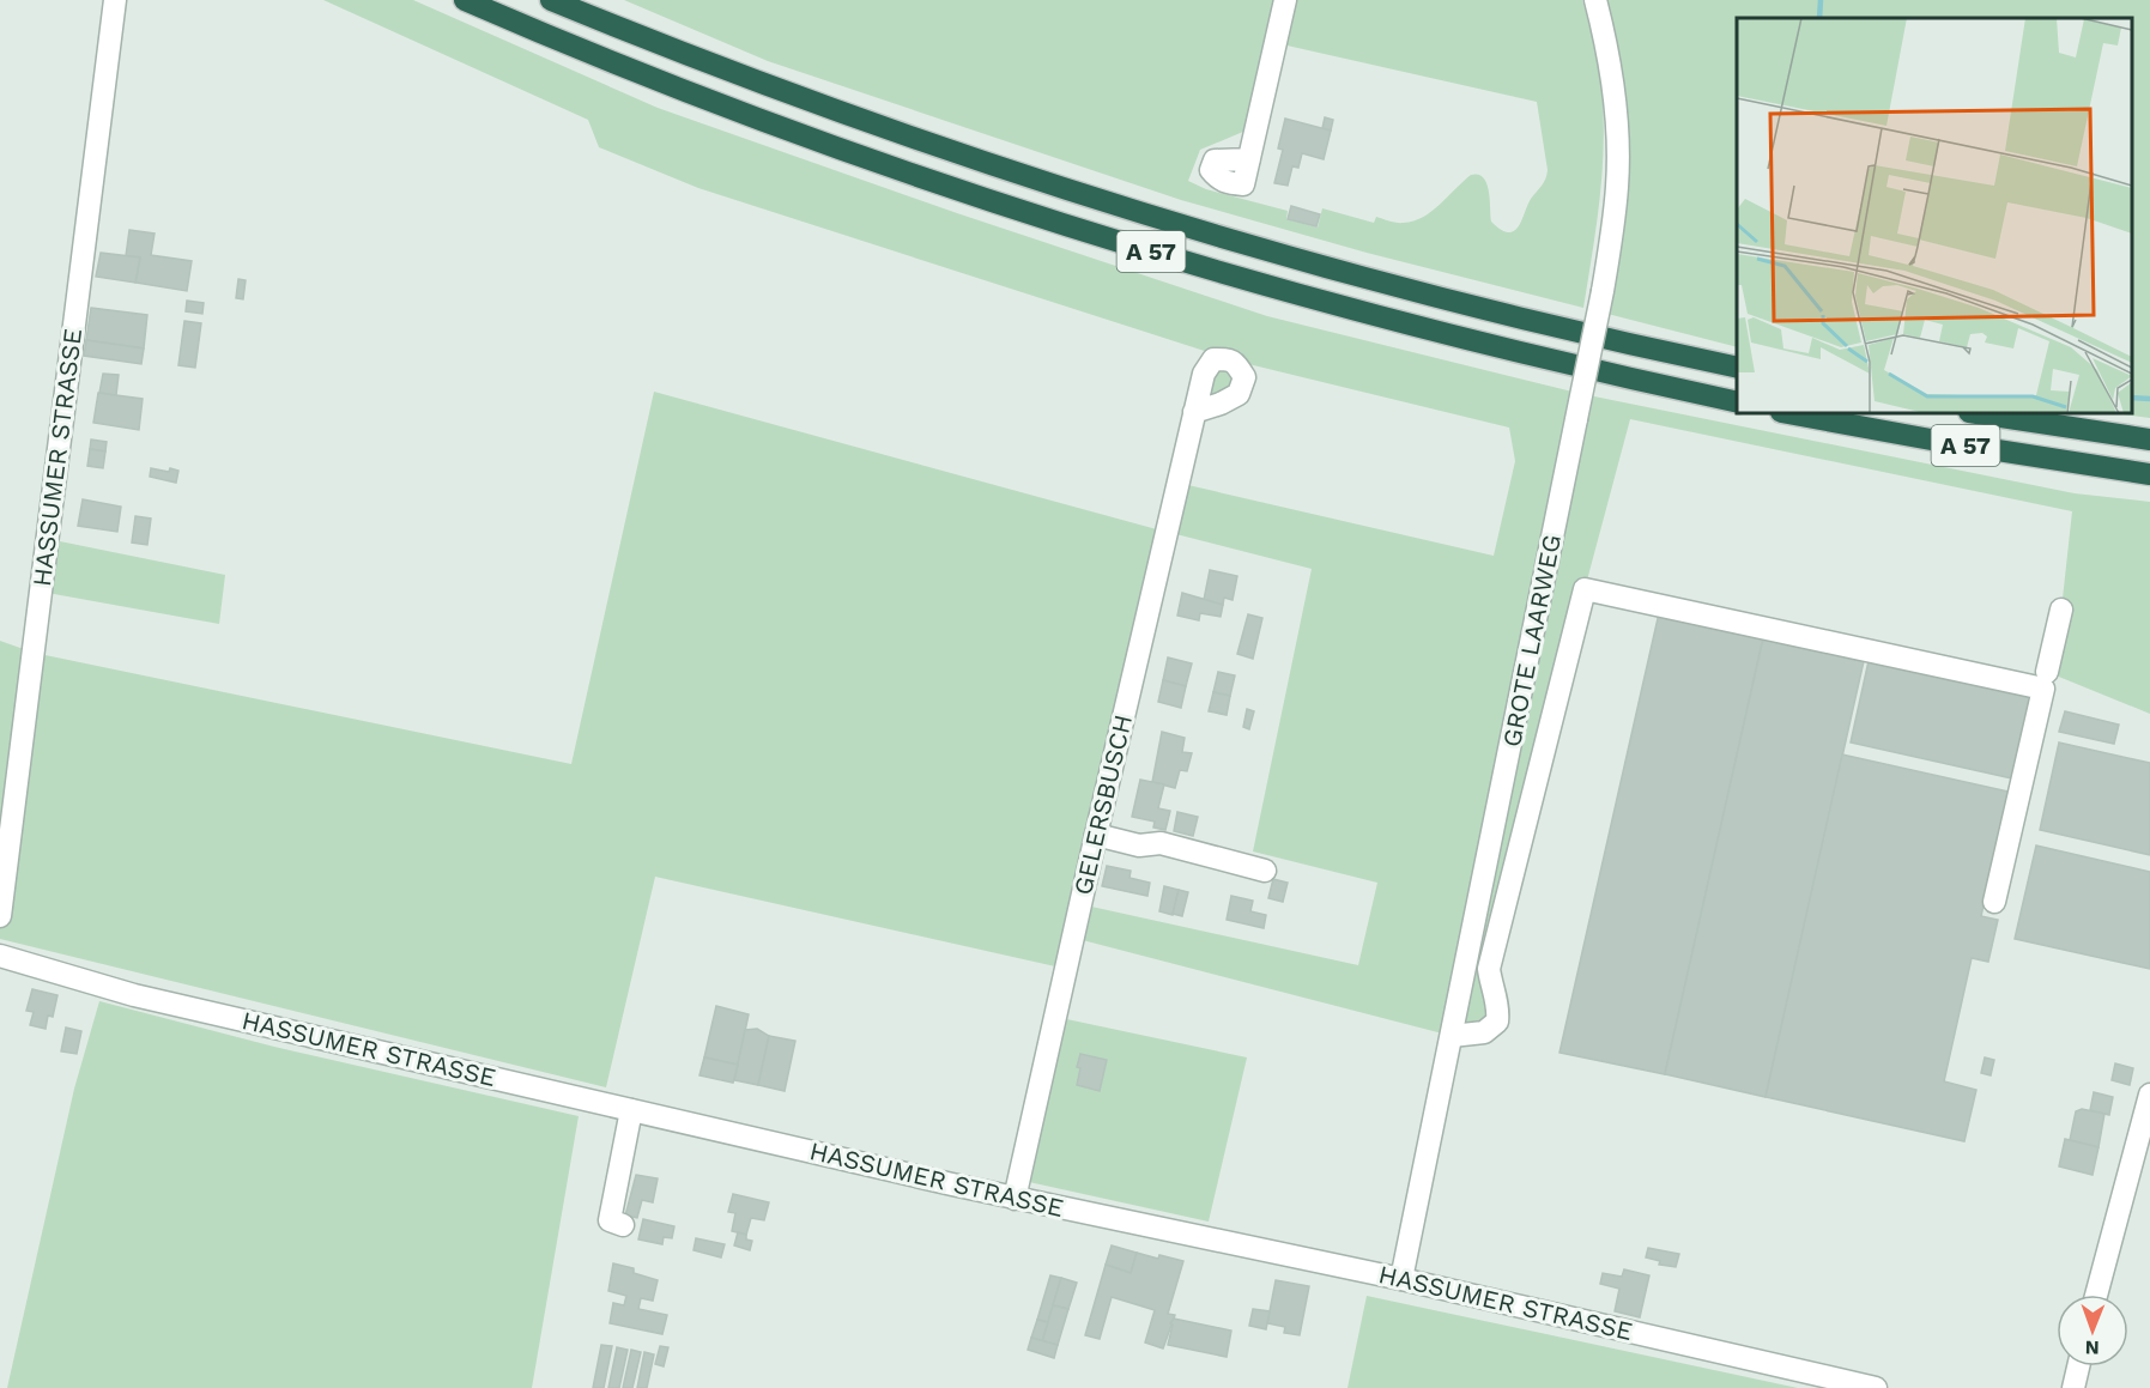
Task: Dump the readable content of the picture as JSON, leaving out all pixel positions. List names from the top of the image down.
{
  "streets": {
    "highway": ["A 57"],
    "street": ["HASSUMER STRASSE", "GROTE LAARWEG", "GELERSBUSCH"]
  },
  "crossings": [
    ["HASSUMER STRASSE", "GROTE LAARWEG"],
    ["HASSUMER STRASSE", "GELERSBUSCH"]
  ],
  "north": "bottom"
}
